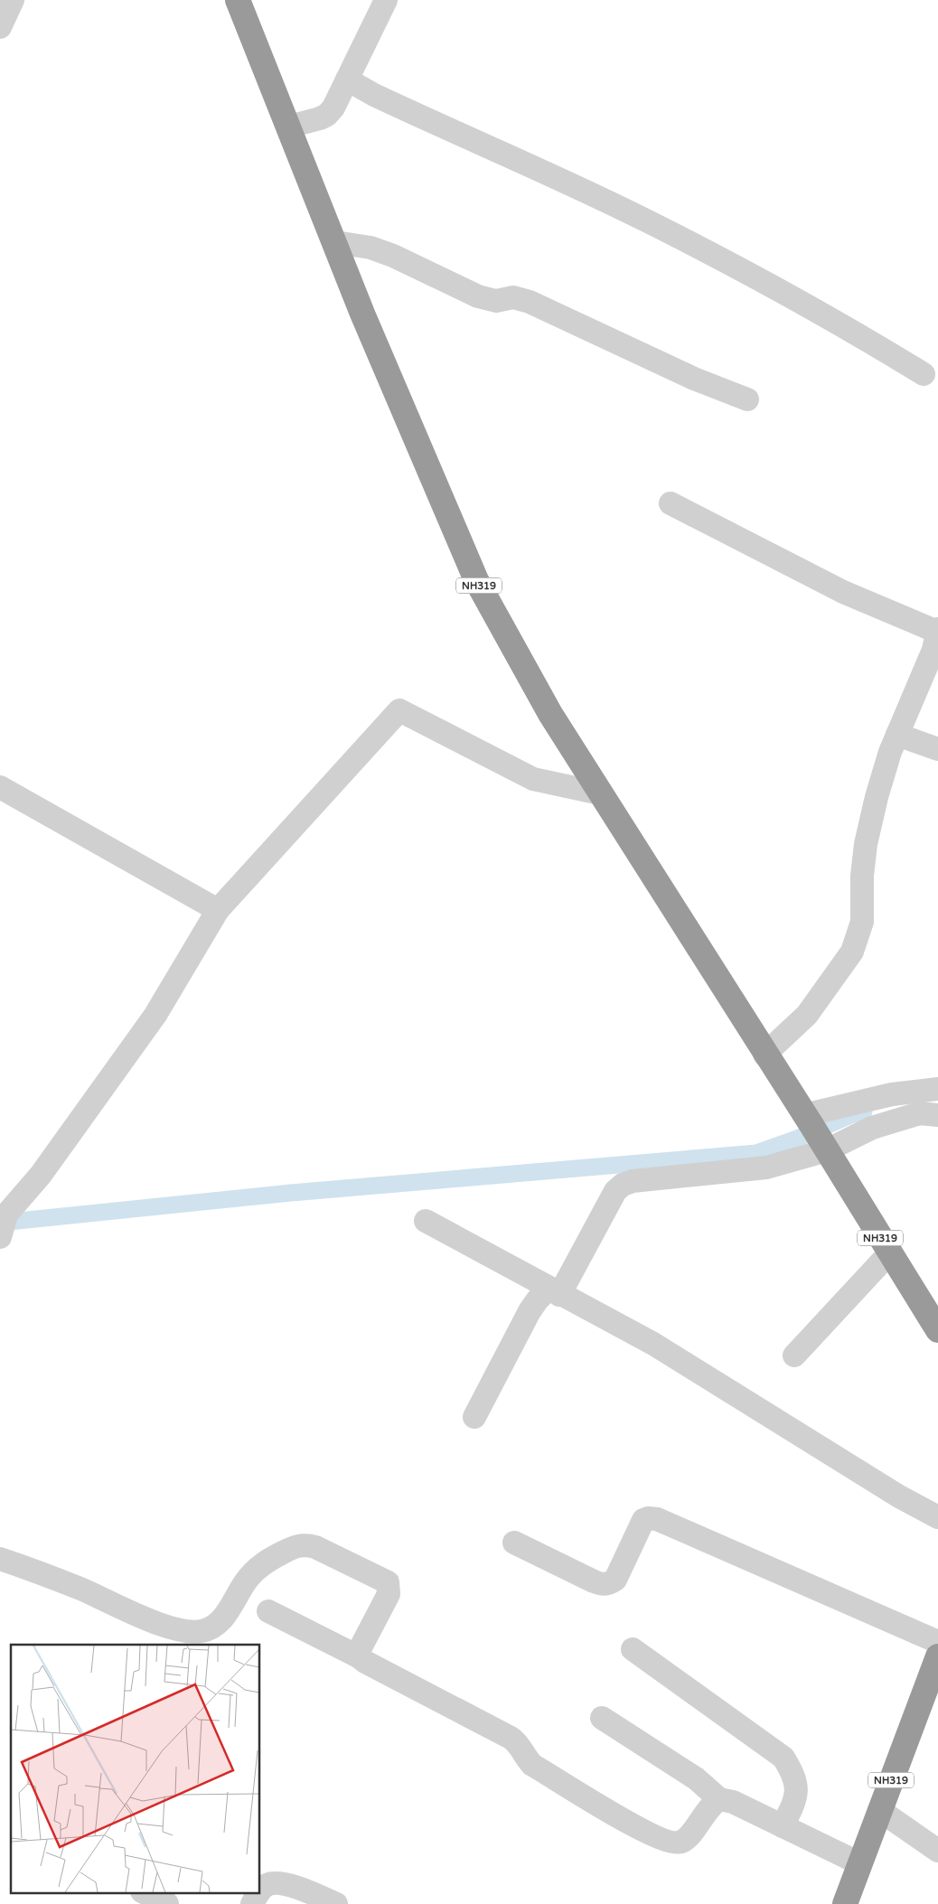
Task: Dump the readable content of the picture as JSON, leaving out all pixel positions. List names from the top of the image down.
{
  "streets": {
    "highway": ["NH319"]
  }
}
